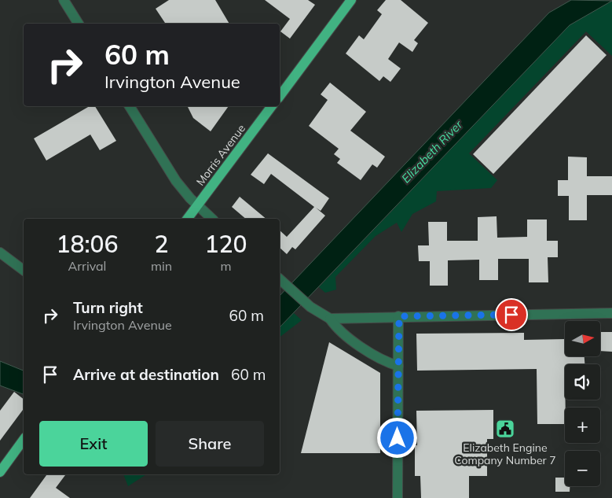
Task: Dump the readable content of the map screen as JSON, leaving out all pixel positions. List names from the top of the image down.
{
  "streets": {
    "main road": ["Morris Avenue"]
  },
  "water": ["Elizabeth River"],
  "places": {
    "public building": ["Elizabeth Engine Company Number 7"]
  },
  "north": "right",
  "page": {
    "turn": ["60 m", "Irvington Avenue"],
    "eta": [
      "18:06",
      "Arrival",
      "2",
      "min",
      "120",
      "m"
    ],
    "list": [
      {
        "name": "Turn right",
        "note": "Irvington Avenue",
        "value": "60 m"
      },
      {
        "name": "Arrive at destination",
        "value": "60 m"
      }
    ],
    "map_buttons": ["+", "−"],
    "buttons": ["Exit", "Share"]
  }
}
